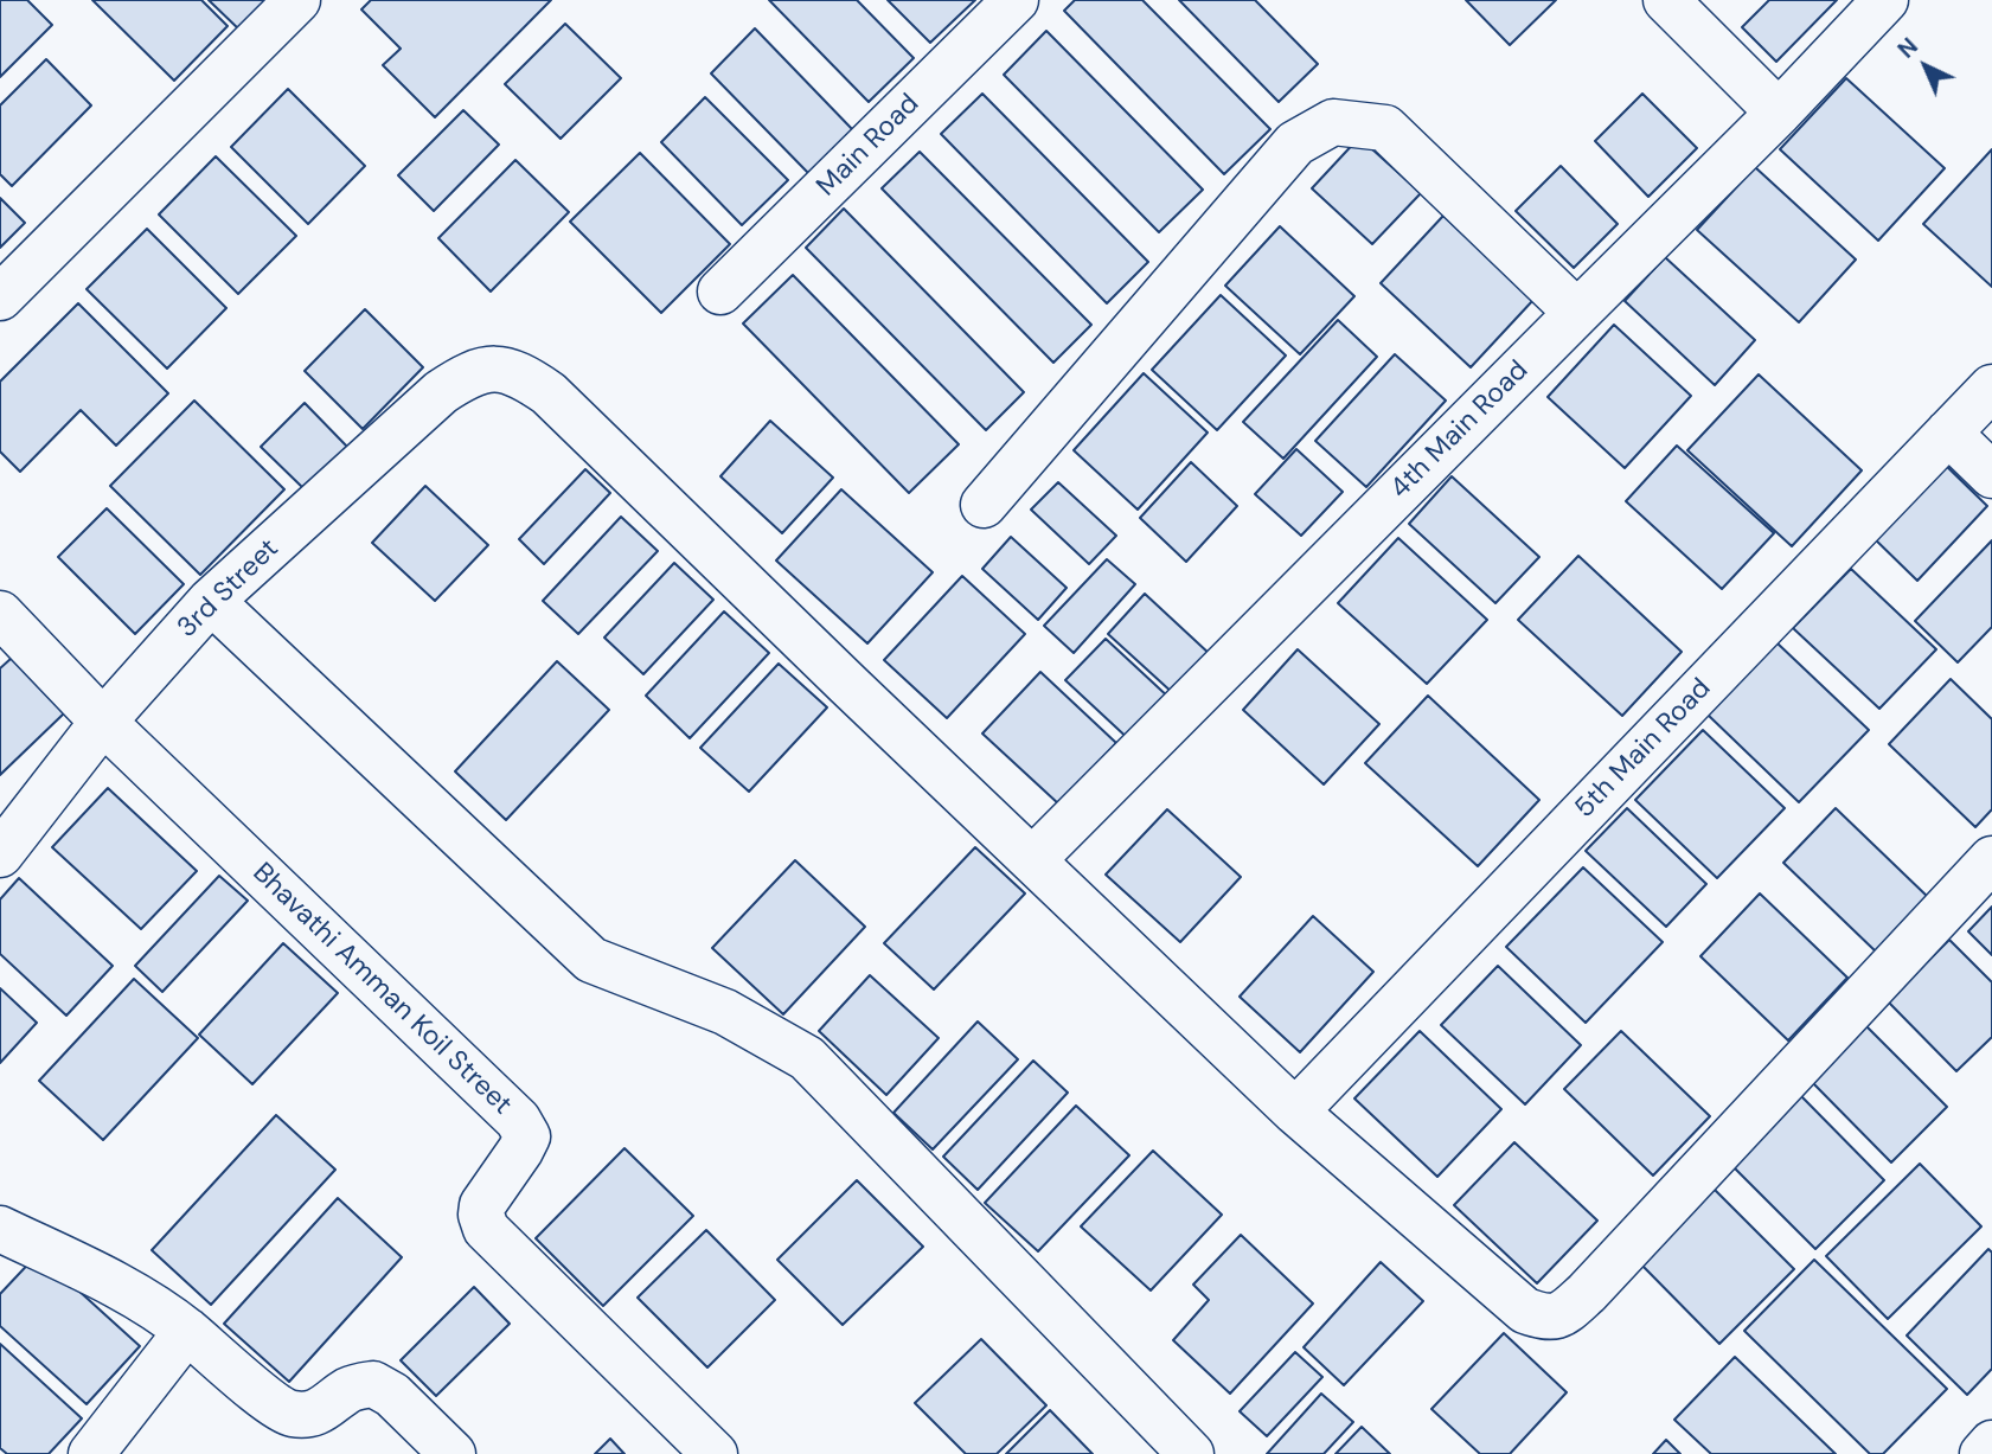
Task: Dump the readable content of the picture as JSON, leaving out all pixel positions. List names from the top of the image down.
{
  "streets": {
    "street": [
      "Main Road",
      "4th Main Road",
      "3rd Street",
      "5th Main Road",
      "Bhavathi Amman Koil Street"
    ]
  },
  "crossings": [
    ["4th Main Road", "3rd Street"],
    ["3rd Street", "Bhavathi Amman Koil Street"]
  ],
  "north": "top left"
}
